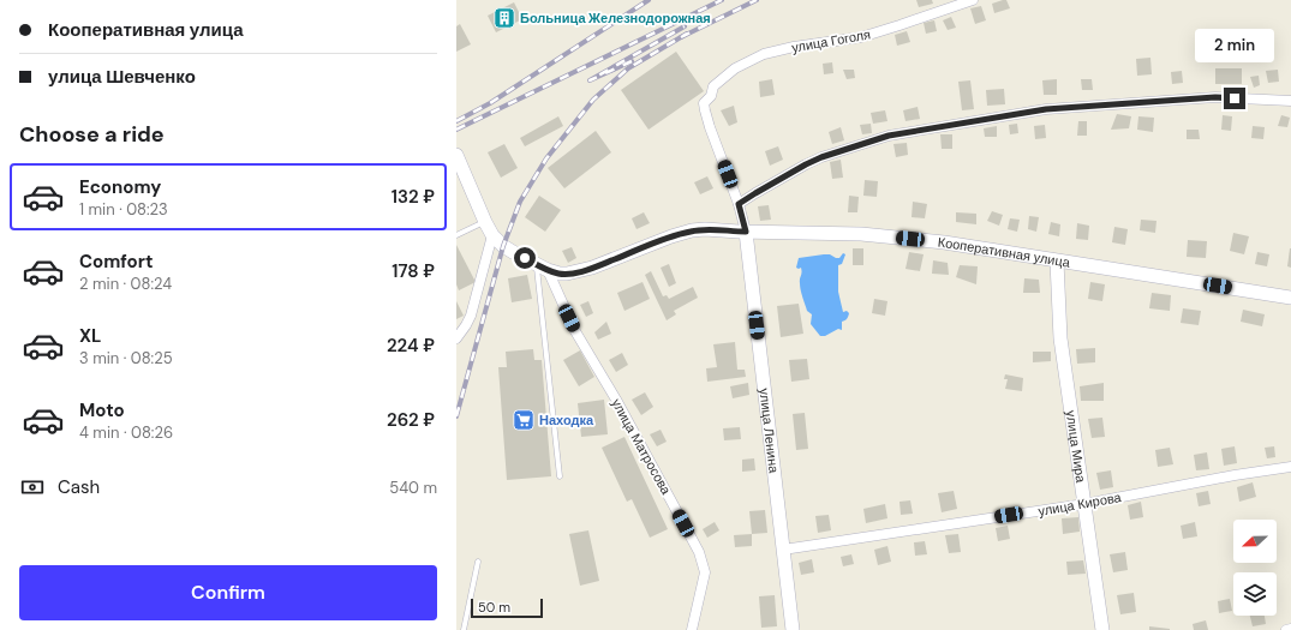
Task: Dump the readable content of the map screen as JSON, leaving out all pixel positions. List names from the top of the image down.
{
  "streets": {
    "main road": ["Кооперативная улица", "улица Ленина", "улица Мира"],
    "street": ["улица Гоголя", "улица Матросова", "улица Кирова"]
  },
  "crossings": [
    ["Кооперативная улица", "улица Ленина"],
    ["Кооперативная улица", "улица Матросова"],
    ["Кооперативная улица", "улица Мира"],
    ["улица Ленина", "улица Кирова"],
    ["улица Мира", "улица Кирова"]
  ],
  "places": {
    "building": ["Больница Железнодорожная"],
    "supermarket": ["Находка"]
  },
  "scale_bar": "50 m",
  "north": "left",
  "page": {
    "banner": ["Кооперативная улица", "улица Шевченко"],
    "bubble": "2 min",
    "heading": "Choose a ride",
    "list": [
      {
        "name": "Economy",
        "note": "1 min · 08:23",
        "value": "132 ₽"
      },
      {
        "name": "Comfort",
        "note": "2 min · 08:24",
        "value": "178 ₽"
      },
      {
        "name": "XL",
        "note": "3 min · 08:25",
        "value": "224 ₽"
      },
      {
        "name": "Moto",
        "note": "4 min · 08:26",
        "value": "262 ₽"
      }
    ],
    "pay": ["Cash", "540 m"],
    "buttons": "Confirm",
    "scale": "50 m"
  }
}
